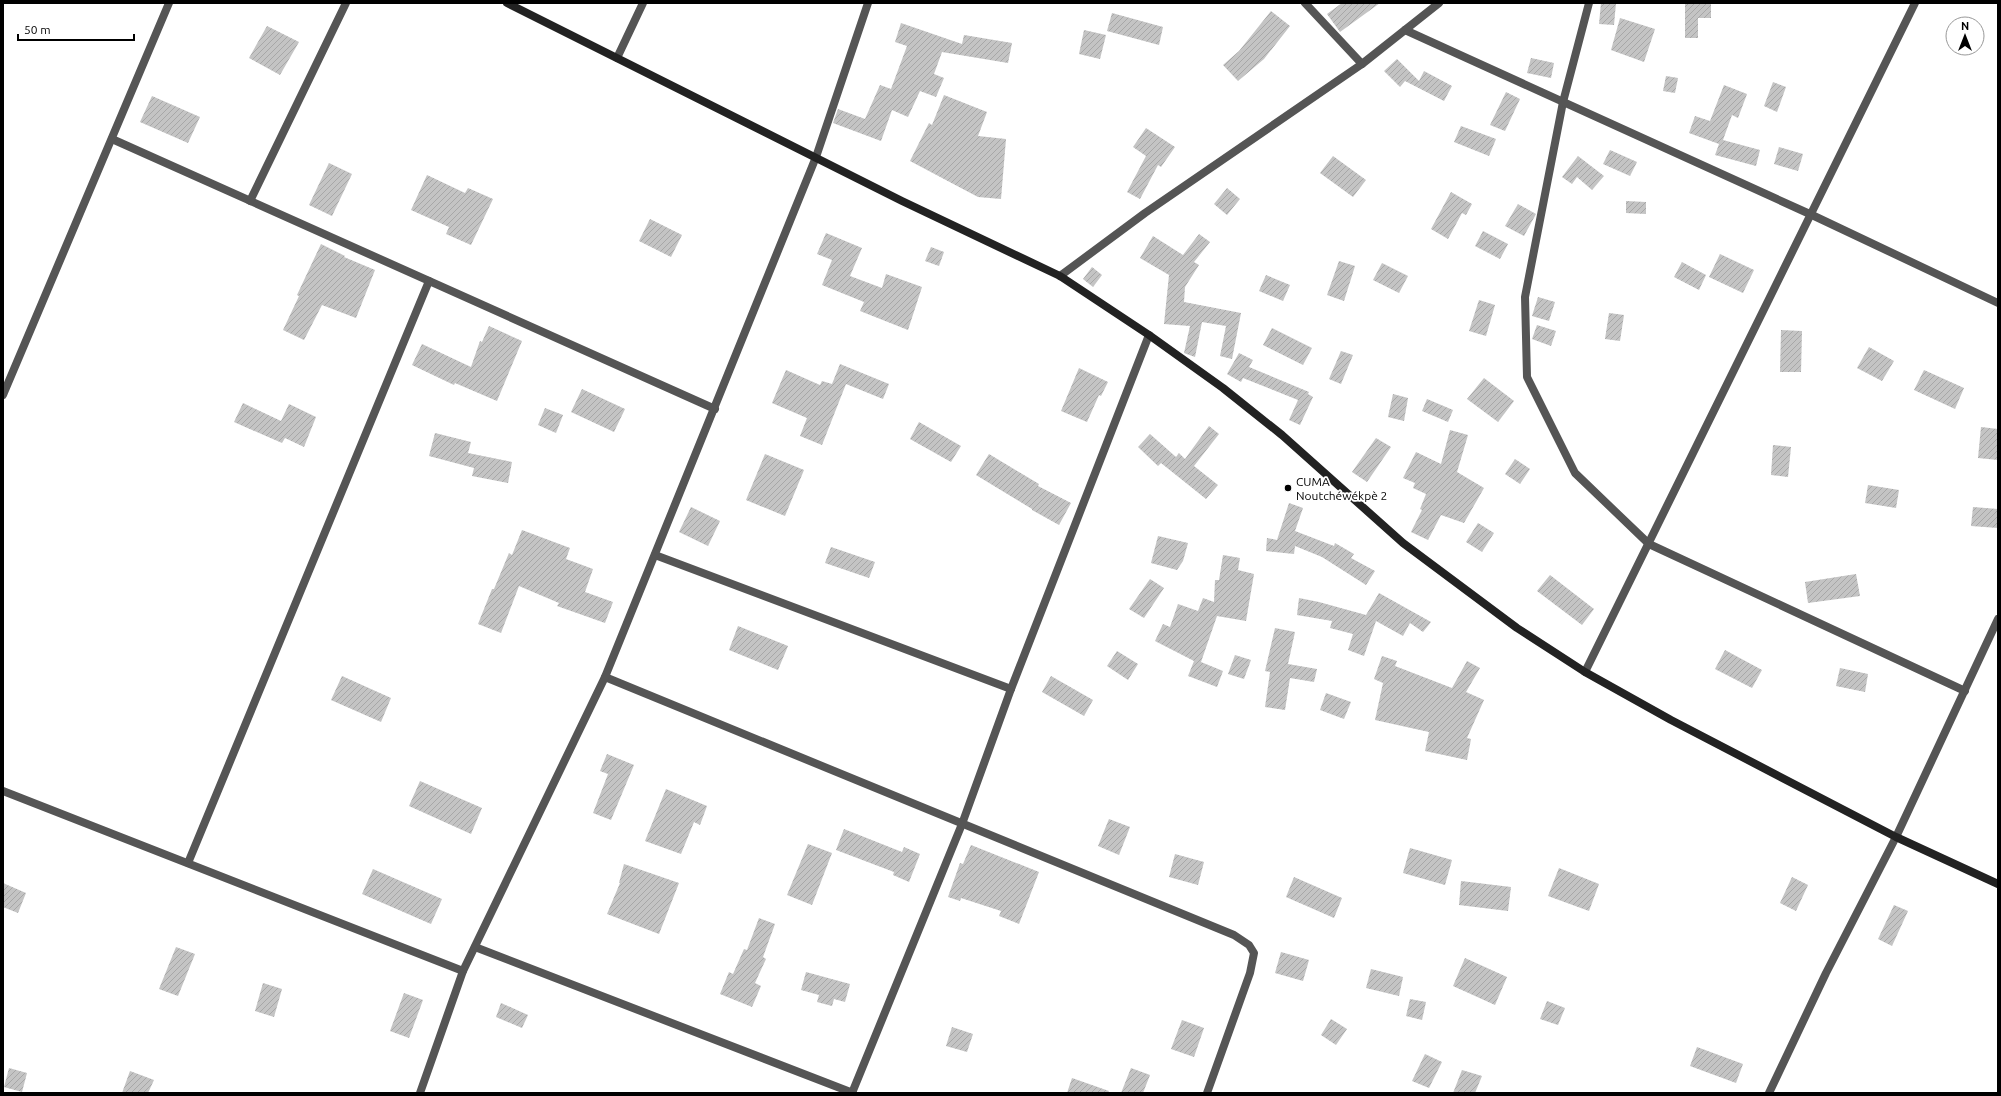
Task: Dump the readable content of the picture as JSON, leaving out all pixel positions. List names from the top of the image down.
{
  "places": ["CUMA Noutchéwékpè 2"],
  "scale_bar": "50 m",
  "north": "top"
}
